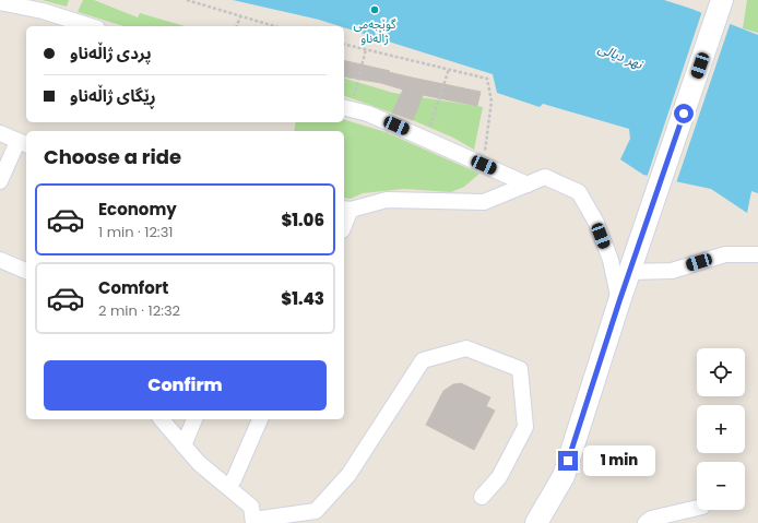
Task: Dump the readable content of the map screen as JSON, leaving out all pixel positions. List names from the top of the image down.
{
  "water": ["نهر ديالى"],
  "places": ["گوێچەمی ژاڵەناو"],
  "page": {
    "banner": ["پردی ژاڵەناو", "ڕێگای ژاڵەناو"],
    "heading": "Choose a ride",
    "list": [
      {
        "name": "Economy",
        "note": "1 min · 12:31",
        "value": "$1.06"
      },
      {
        "name": "Comfort",
        "note": "2 min · 12:32",
        "value": "$1.43"
      }
    ],
    "map_buttons": ["+", "−"],
    "buttons": "Confirm",
    "bubble": "1 min"
  }
}
